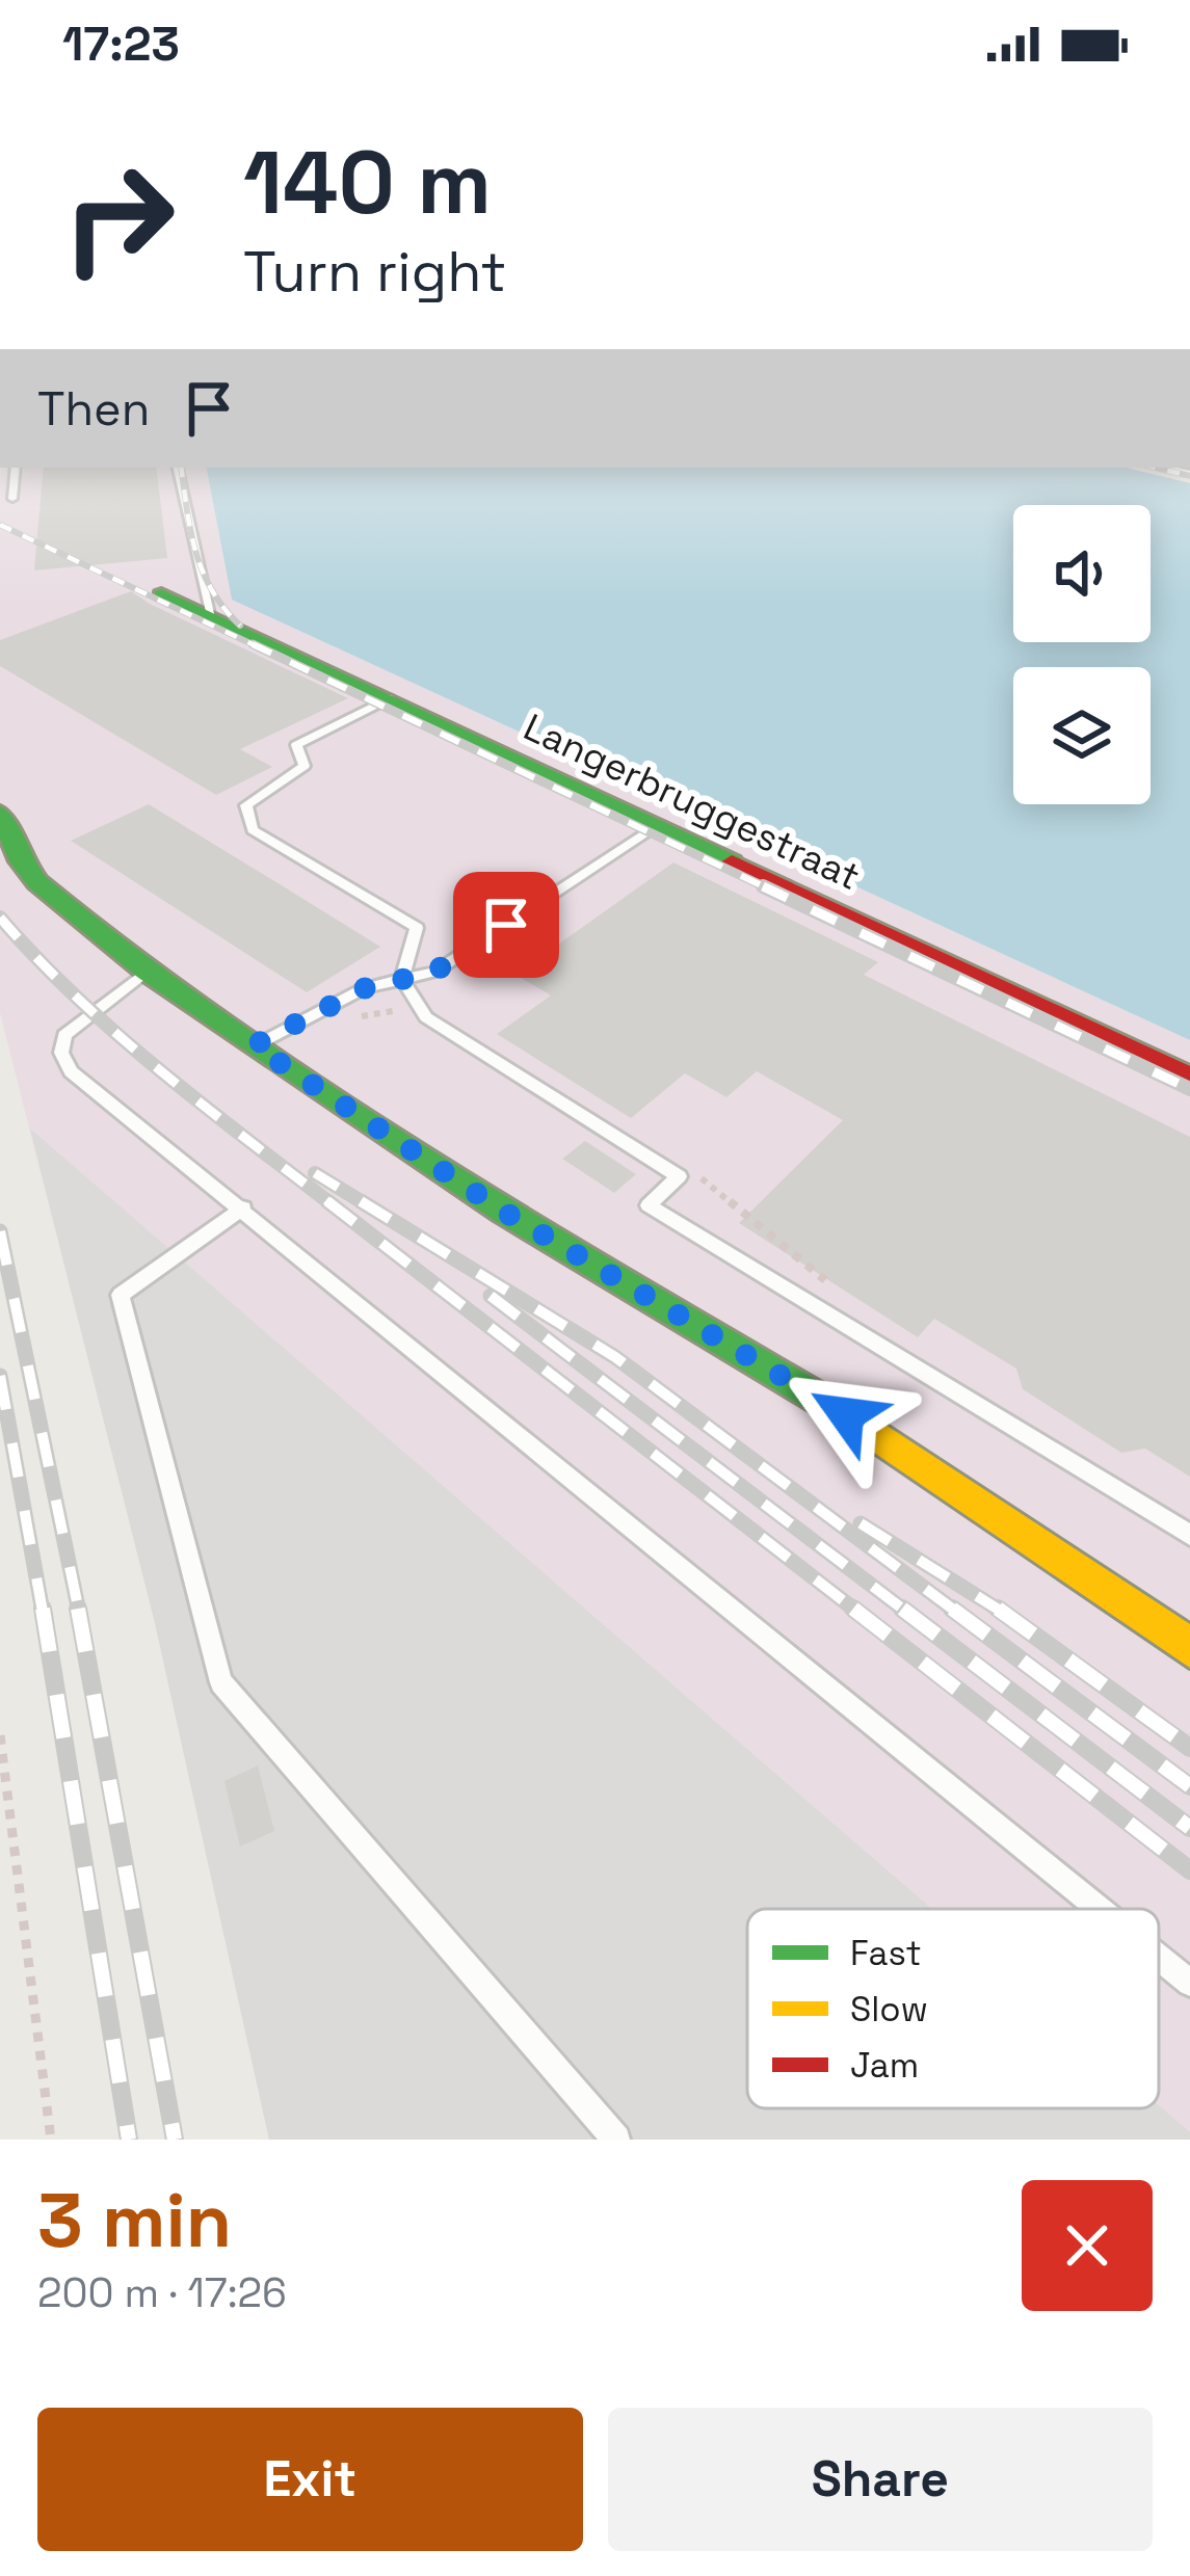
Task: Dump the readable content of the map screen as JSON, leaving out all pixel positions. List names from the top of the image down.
{
  "streets": {
    "street": ["Langerbruggestraat"]
  },
  "legend": ["Fast", "Slow", "Jam"],
  "page": {
    "status": "17:23",
    "turn": ["140 m", "Turn right"],
    "then": "Then",
    "heading": ["3 min", "200 m · 17:26"],
    "buttons": ["Exit", "Share"]
  }
}
